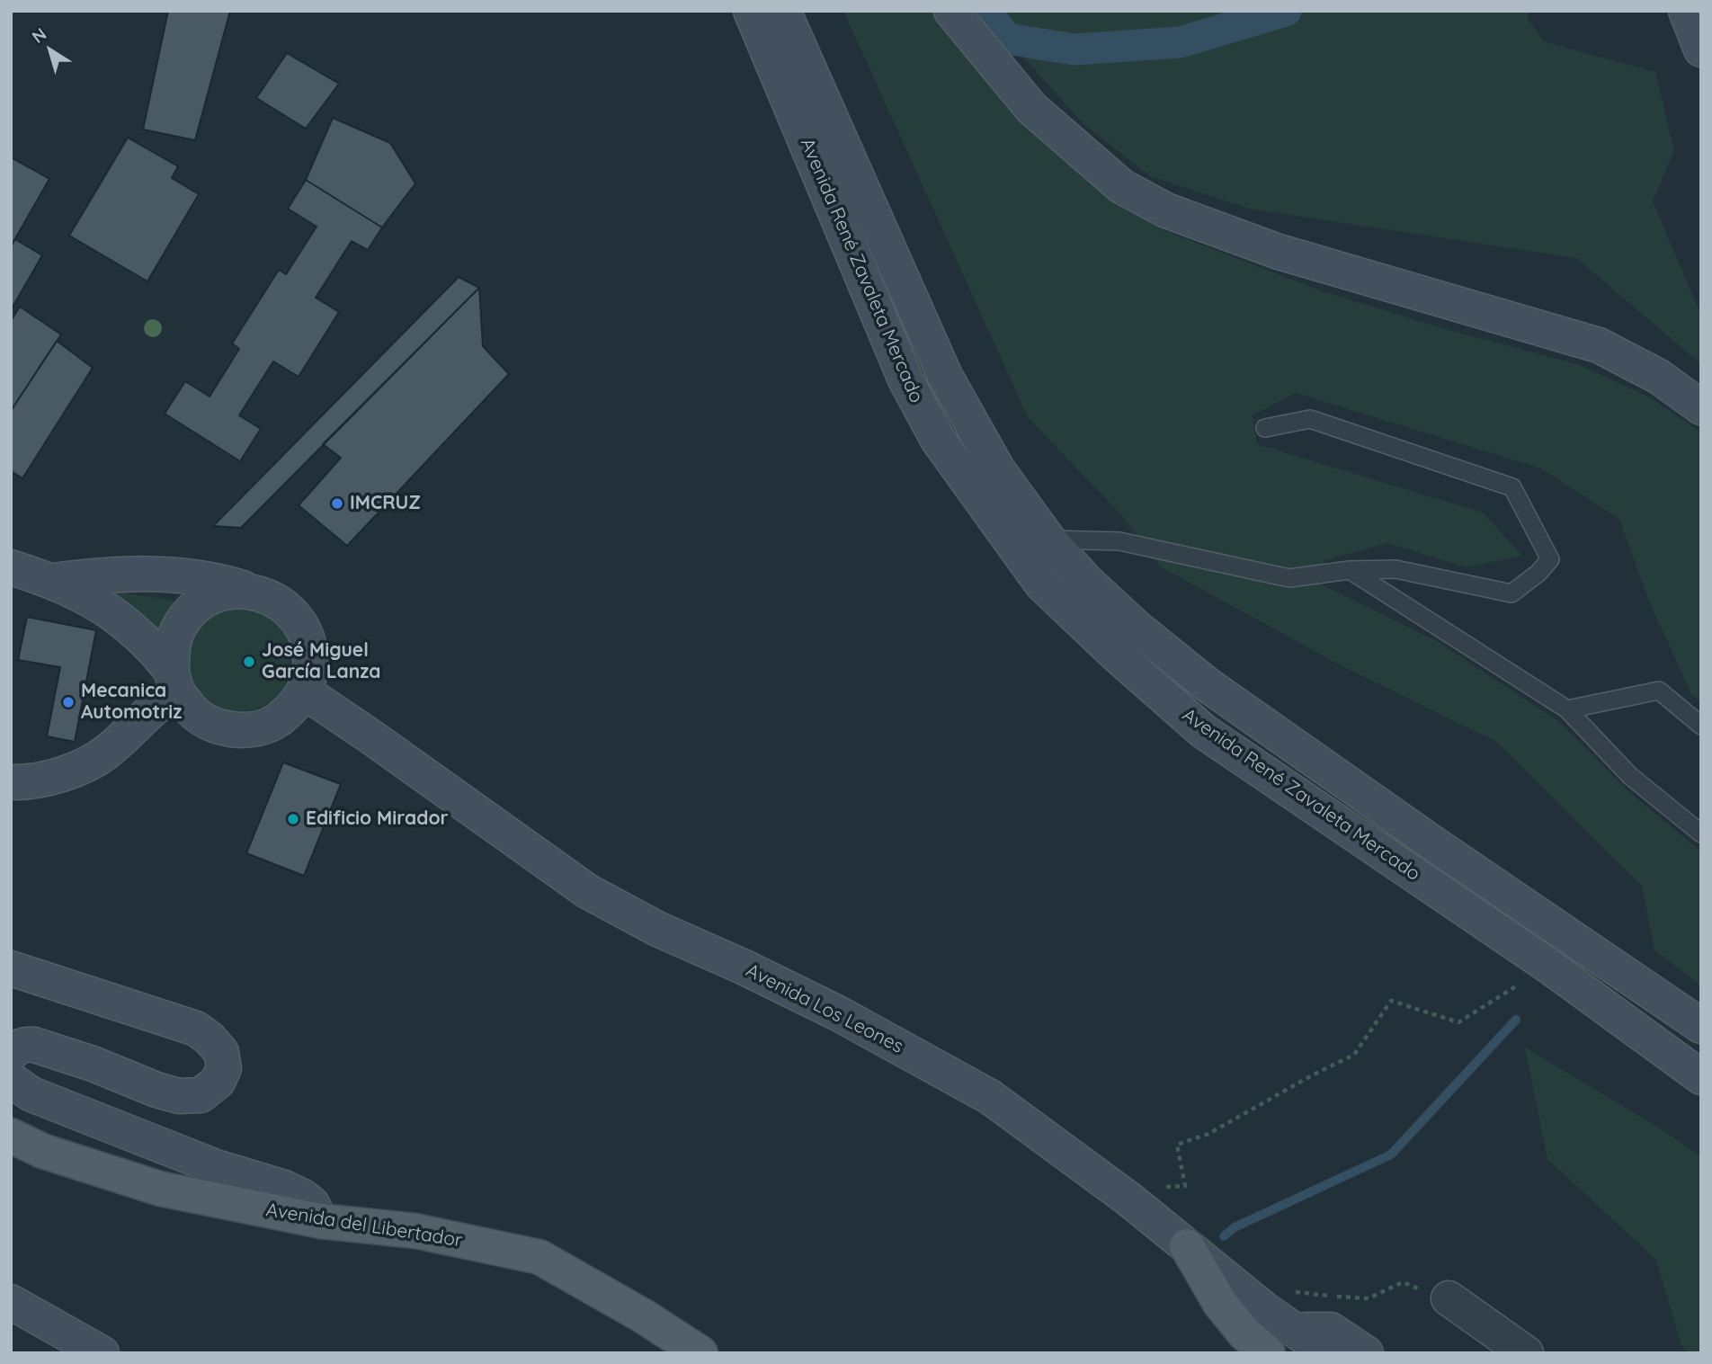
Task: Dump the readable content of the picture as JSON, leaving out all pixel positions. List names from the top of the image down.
{
  "streets": {
    "main road": ["Avenida René Zavaleta Mercado", "Avenida Los Leones", "Avenida del Libertador"]
  },
  "places": [
    "IMCRUZ",
    "José Miguel García Lanza",
    "Mecanica Automotriz",
    "Edificio Mirador"
  ],
  "north": "top left"
}
